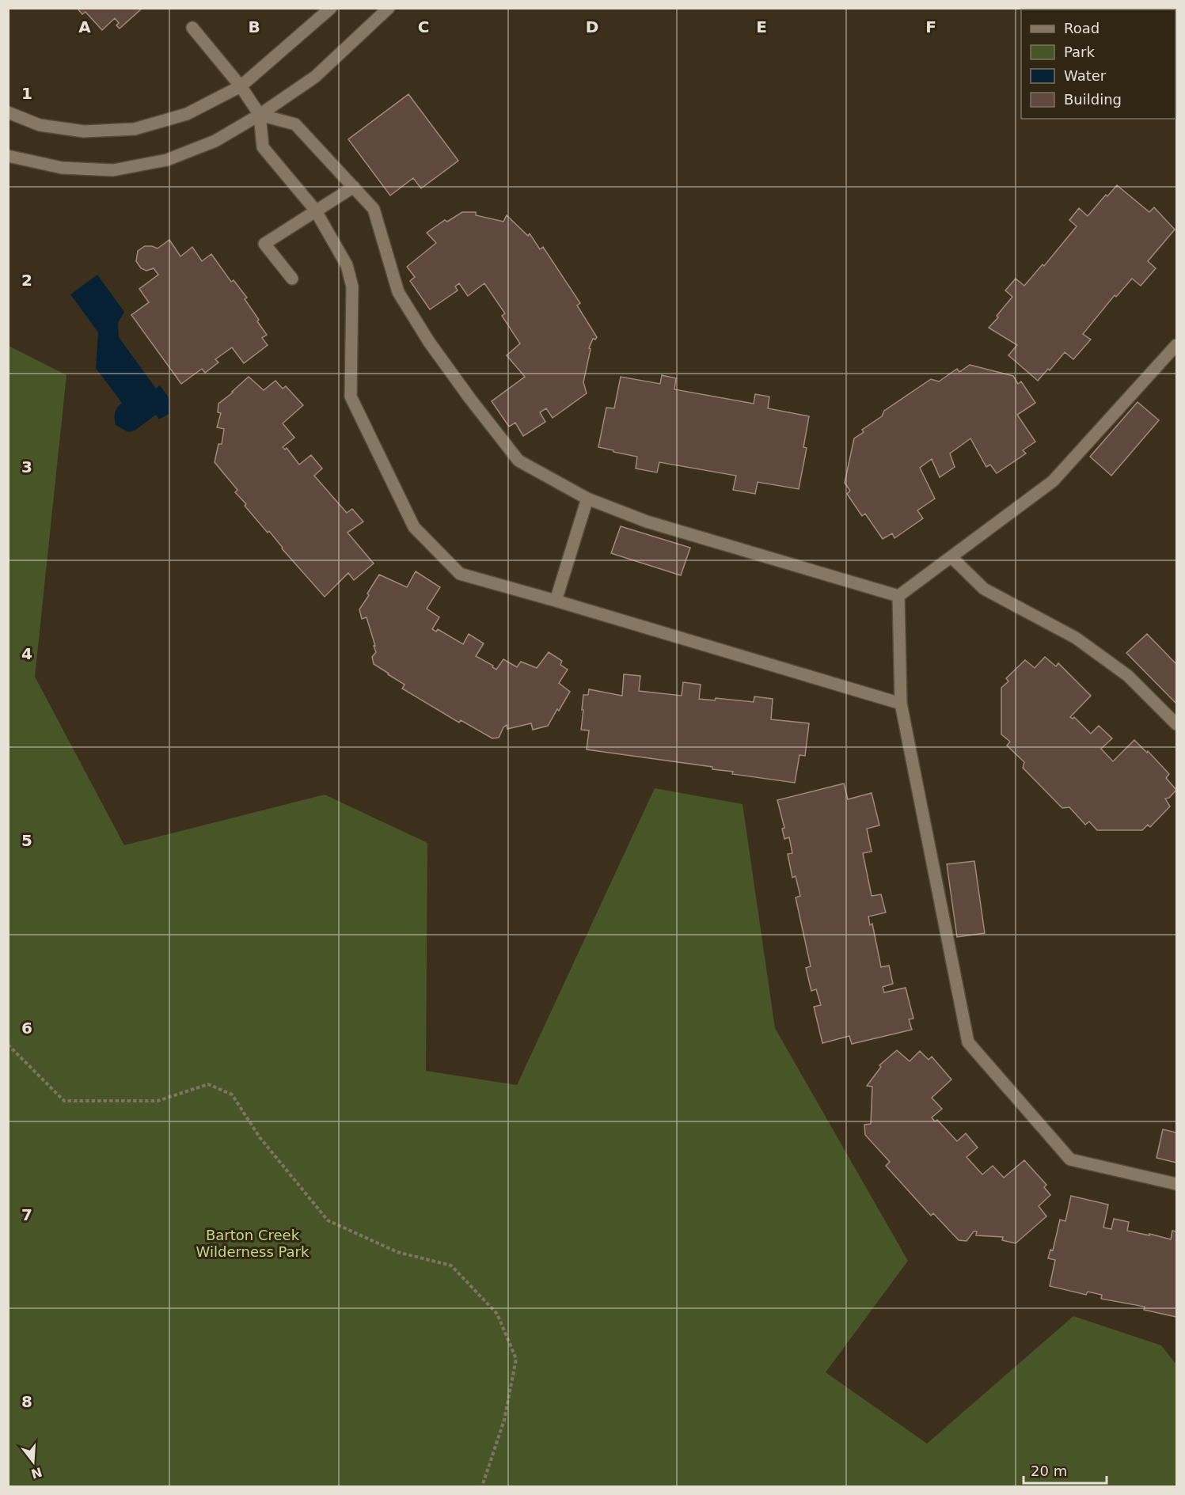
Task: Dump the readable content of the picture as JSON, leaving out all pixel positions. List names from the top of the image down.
{
  "parks": ["Barton Creek Wilderness Park"],
  "legend": [
    "Road",
    "Park",
    "Water",
    "Building"
  ],
  "scale_bar": "20 m",
  "north": "bottom",
  "grid": {
    "columns": [
      "A",
      "B",
      "C",
      "D",
      "E",
      "F"
    ],
    "rows": [
      "1",
      "2",
      "3",
      "4",
      "5",
      "6",
      "7",
      "8"
    ]
  }
}
